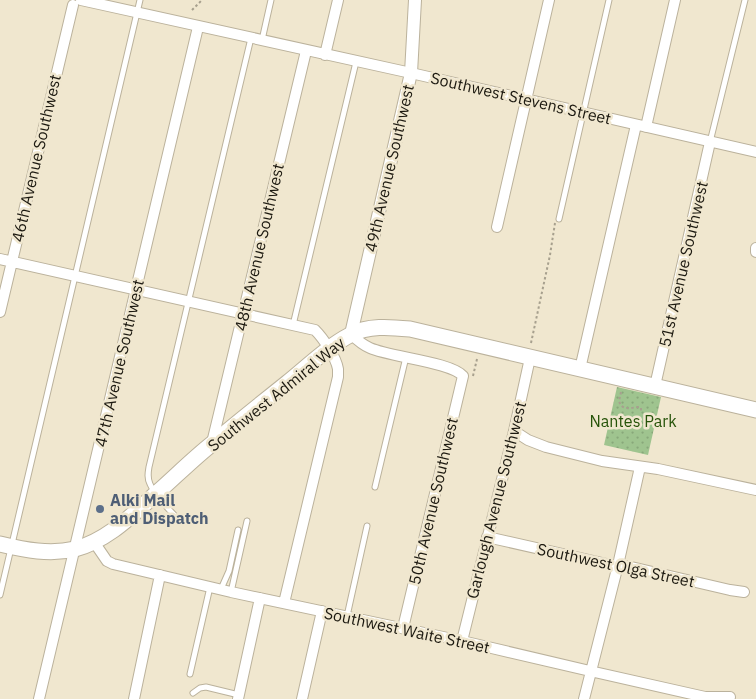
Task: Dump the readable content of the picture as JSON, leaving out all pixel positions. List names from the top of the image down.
{
  "streets": {
    "main road": ["Southwest Admiral Way"],
    "street": [
      "Southwest Stevens Street",
      "46th Avenue Southwest",
      "49th Avenue Southwest",
      "48th Avenue Southwest",
      "51st Avenue Southwest",
      "47th Avenue Southwest",
      "Garlough Avenue Southwest",
      "50th Avenue Southwest",
      "Southwest Olga Street",
      "Southwest Waite Street"
    ]
  },
  "crossings": [
    ["Southwest Stevens Street", "46th Avenue Southwest"],
    ["Southwest Stevens Street", "49th Avenue Southwest"],
    ["Southwest Stevens Street", "48th Avenue Southwest"],
    ["Southwest Stevens Street", "51st Avenue Southwest"],
    ["Southwest Stevens Street", "47th Avenue Southwest"],
    ["49th Avenue Southwest", "Southwest Admiral Way"],
    ["48th Avenue Southwest", "Southwest Admiral Way"],
    ["51st Avenue Southwest", "Southwest Admiral Way"],
    ["47th Avenue Southwest", "Southwest Admiral Way"],
    ["Southwest Admiral Way", "Garlough Avenue Southwest"],
    ["Southwest Admiral Way", "Southwest Waite Street"],
    ["Garlough Avenue Southwest", "Southwest Olga Street"],
    ["Garlough Avenue Southwest", "Southwest Waite Street"],
    ["50th Avenue Southwest", "Southwest Waite Street"]
  ],
  "parks": ["Nantes Park"],
  "places": ["Alki Mail and Dispatch"]
}
